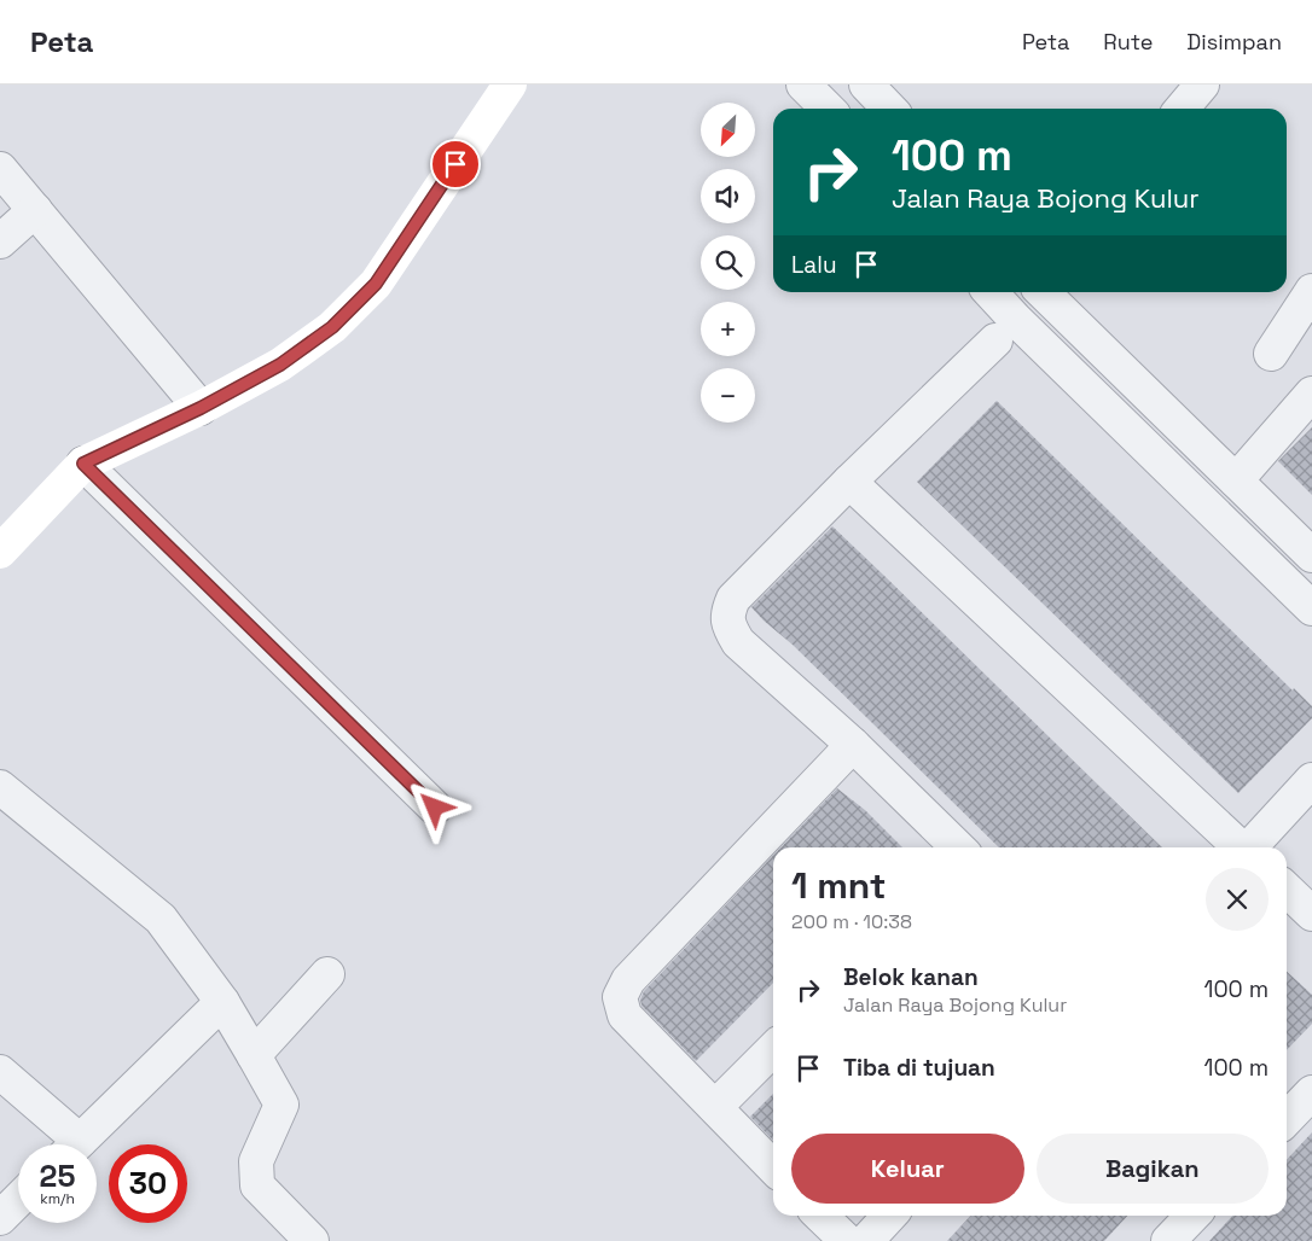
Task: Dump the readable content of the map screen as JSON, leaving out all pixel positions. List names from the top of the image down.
{
  "north": "bottom left",
  "page": {
    "header": "Peta",
    "nav": ["Peta", "Rute", "Disimpan"],
    "map_buttons": ["+", "−"],
    "turn": ["100 m", "Jalan Raya Bojong Kulur"],
    "then": "Lalu",
    "heading": ["1 mnt", "200 m · 10:38"],
    "list": [
      {
        "name": "Belok kanan",
        "note": "Jalan Raya Bojong Kulur",
        "value": "100 m"
      },
      {
        "name": "Tiba di tujuan",
        "value": "100 m"
      }
    ],
    "buttons": ["Keluar", "Bagikan"],
    "speed": "25 km/h",
    "limit": "30"
  }
}
